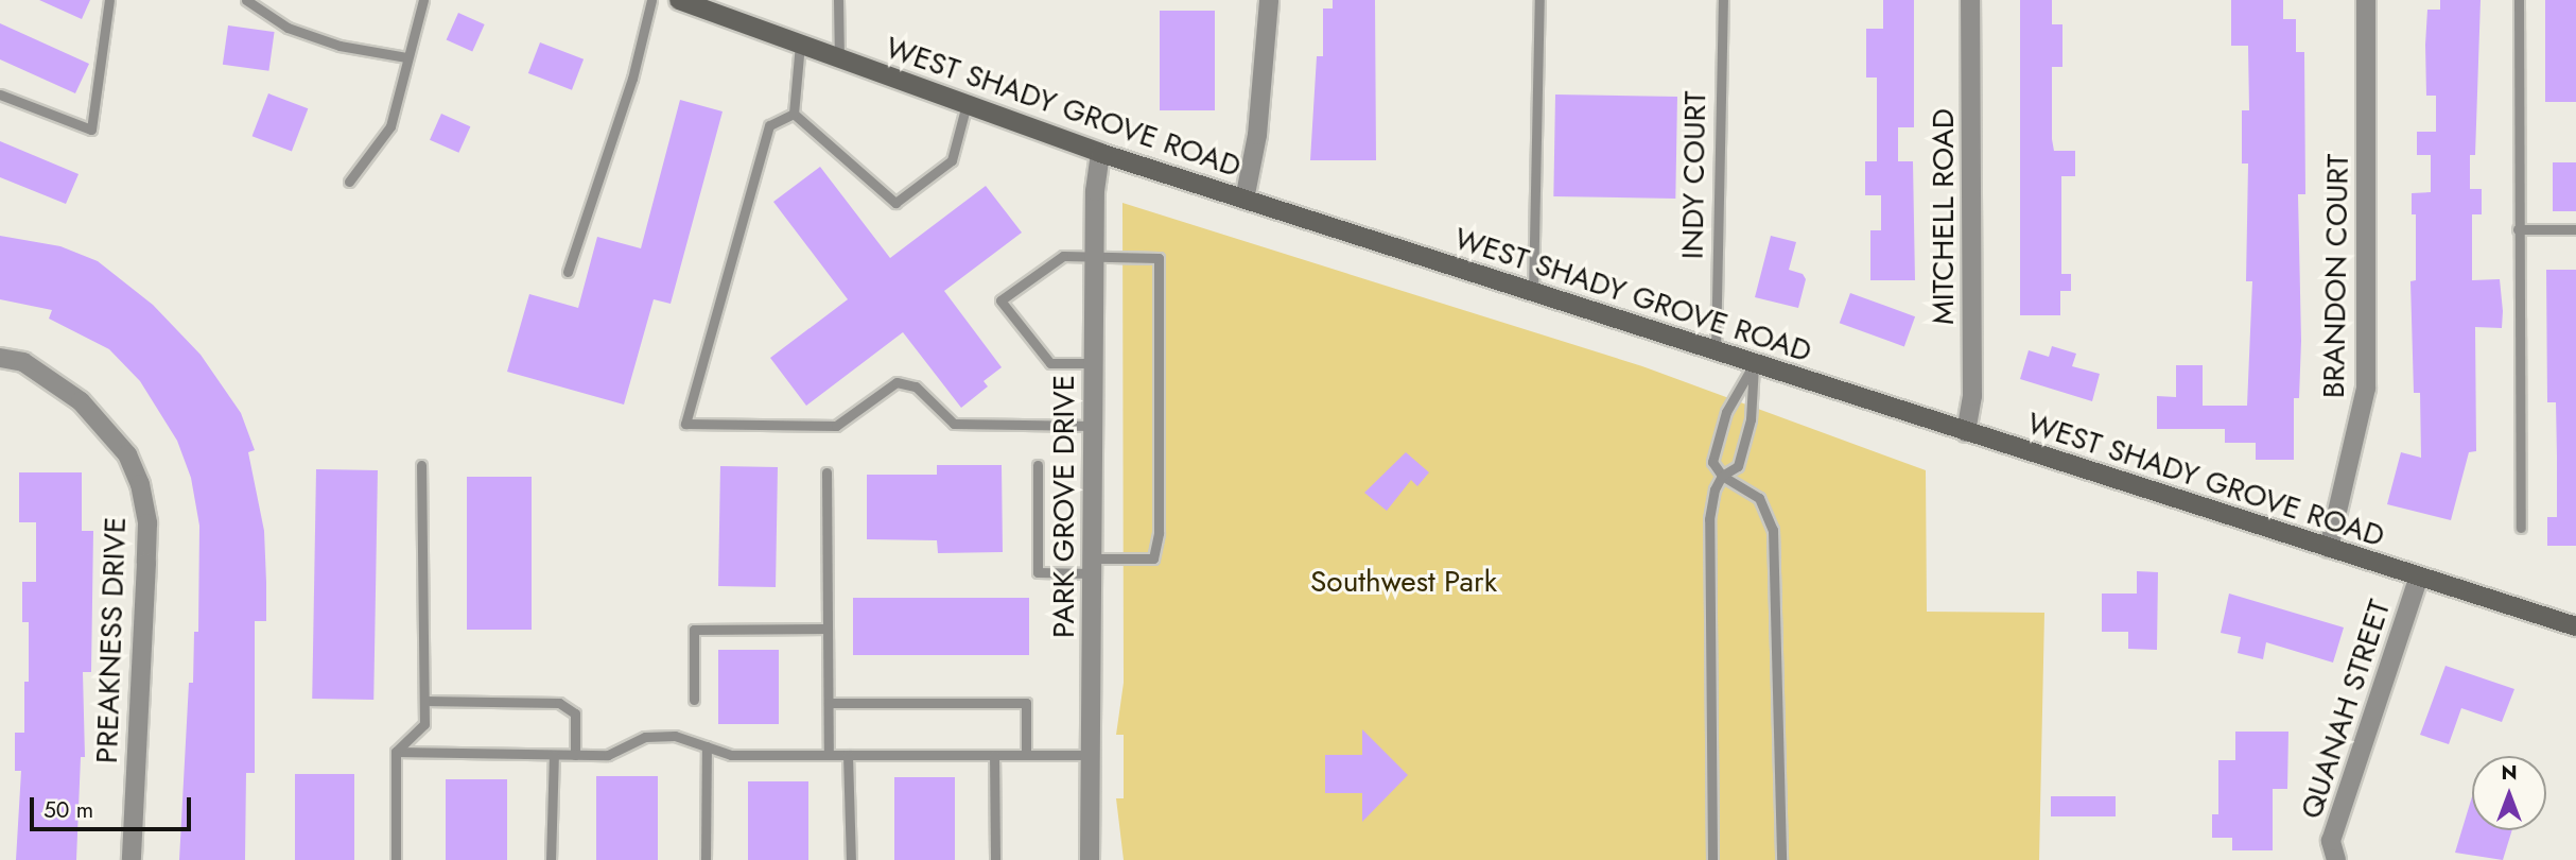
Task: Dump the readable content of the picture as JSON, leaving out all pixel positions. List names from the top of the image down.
{
  "streets": {
    "main road": ["WEST SHADY GROVE ROAD"],
    "street": [
      "MITCHELL ROAD",
      "BRANDON COURT",
      "PARK GROVE DRIVE",
      "PREAKNESS DRIVE",
      "QUANAH STREET"
    ],
    "lane": ["INDY COURT"]
  },
  "crossings": [
    ["WEST SHADY GROVE ROAD", "INDY COURT"],
    ["WEST SHADY GROVE ROAD", "MITCHELL ROAD"],
    ["WEST SHADY GROVE ROAD", "BRANDON COURT"],
    ["WEST SHADY GROVE ROAD", "PARK GROVE DRIVE"],
    ["WEST SHADY GROVE ROAD", "QUANAH STREET"]
  ],
  "parks": ["Southwest Park"],
  "scale_bar": "50 m",
  "north": "top"
}
